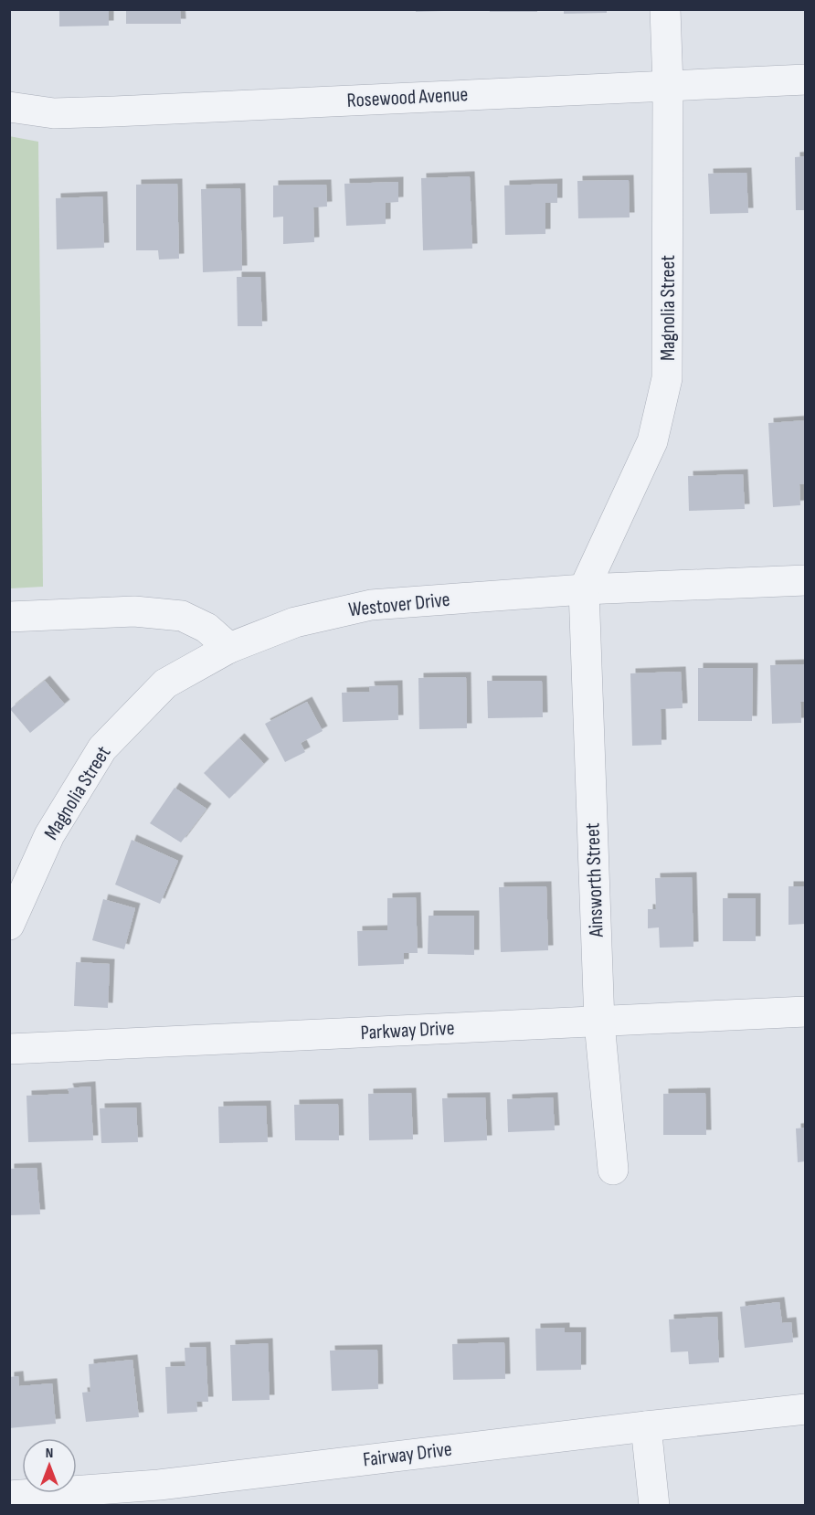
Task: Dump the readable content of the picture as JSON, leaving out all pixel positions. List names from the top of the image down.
{
  "streets": {
    "street": [
      "Rosewood Avenue",
      "Magnolia Street",
      "Westover Drive",
      "Ainsworth Street",
      "Parkway Drive",
      "Fairway Drive"
    ]
  },
  "crossings": [
    ["Rosewood Avenue", "Magnolia Street"],
    ["Magnolia Street", "Westover Drive"],
    ["Magnolia Street", "Ainsworth Street"],
    ["Westover Drive", "Ainsworth Street"],
    ["Ainsworth Street", "Parkway Drive"]
  ],
  "north": "top"
}
